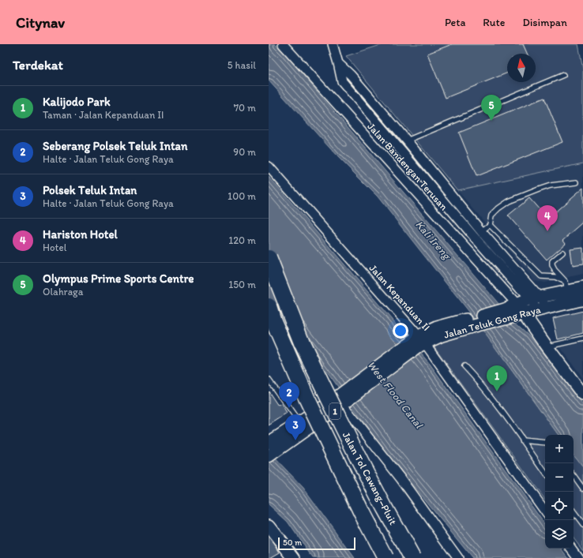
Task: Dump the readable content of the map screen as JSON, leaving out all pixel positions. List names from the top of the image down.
{
  "streets": {
    "highway": ["1", "Jalan Tol Cawang–Pluit"],
    "main road": ["Jalan Teluk Gong Raya"],
    "street": ["Jalan Bandengan Terusan", "Jalan Kepanduan II"]
  },
  "crossings": [
    ["Jalan Bandengan Terusan", "Jalan Teluk Gong Raya"],
    ["Jalan Kepanduan II", "Jalan Teluk Gong Raya"]
  ],
  "water": ["Kali Ireng", "West Flood Canal"],
  "scale_bar": "50 m",
  "north": "top",
  "page": {
    "header": "Citynav",
    "nav": ["Peta", "Rute", "Disimpan"],
    "heading": ["Terdekat", "5 hasil"],
    "list": [
      {
        "mark": "1",
        "name": "Kalijodo Park",
        "note": "Taman · Jalan Kepanduan II",
        "value": "70 m"
      },
      {
        "mark": "2",
        "name": "Seberang Polsek Teluk Intan",
        "note": "Halte · Jalan Teluk Gong Raya",
        "value": "90 m"
      },
      {
        "mark": "3",
        "name": "Polsek Teluk Intan",
        "note": "Halte · Jalan Teluk Gong Raya",
        "value": "100 m"
      },
      {
        "mark": "4",
        "name": "Hariston Hotel",
        "note": "Hotel",
        "value": "120 m"
      },
      {
        "mark": "5",
        "name": "Olympus Prime Sports Centre",
        "note": "Olahraga",
        "value": "150 m"
      }
    ],
    "pins": [
      "5",
      "4",
      "1",
      "2",
      "3"
    ],
    "map_buttons": ["+", "−"],
    "scale": "50 m"
  }
}
